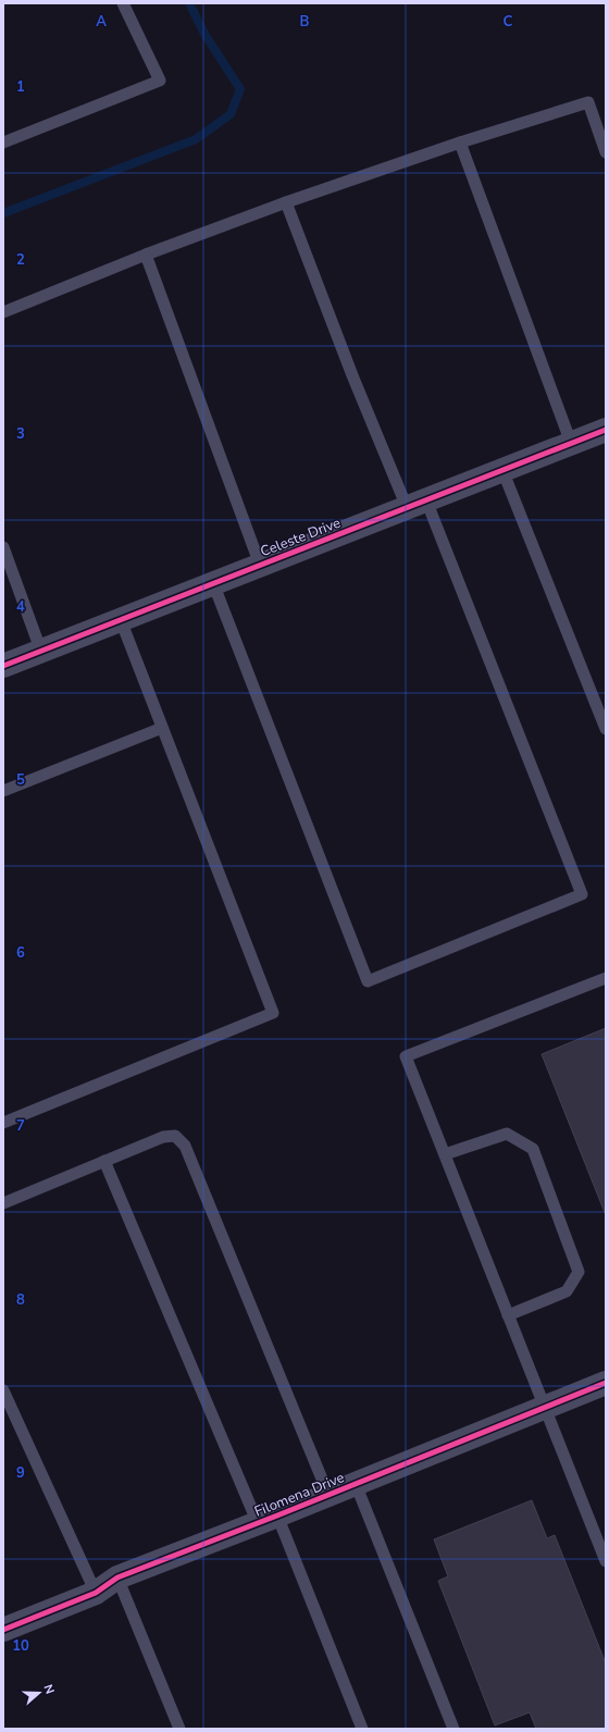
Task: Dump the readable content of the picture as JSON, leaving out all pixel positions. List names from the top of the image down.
{
  "streets": {
    "street": ["Celeste Drive", "Filomena Drive"]
  },
  "north": "right",
  "grid": {
    "columns": ["A", "B", "C"],
    "rows": [
      "1",
      "2",
      "3",
      "4",
      "5",
      "6",
      "7",
      "8",
      "9",
      "10"
    ]
  }
}
